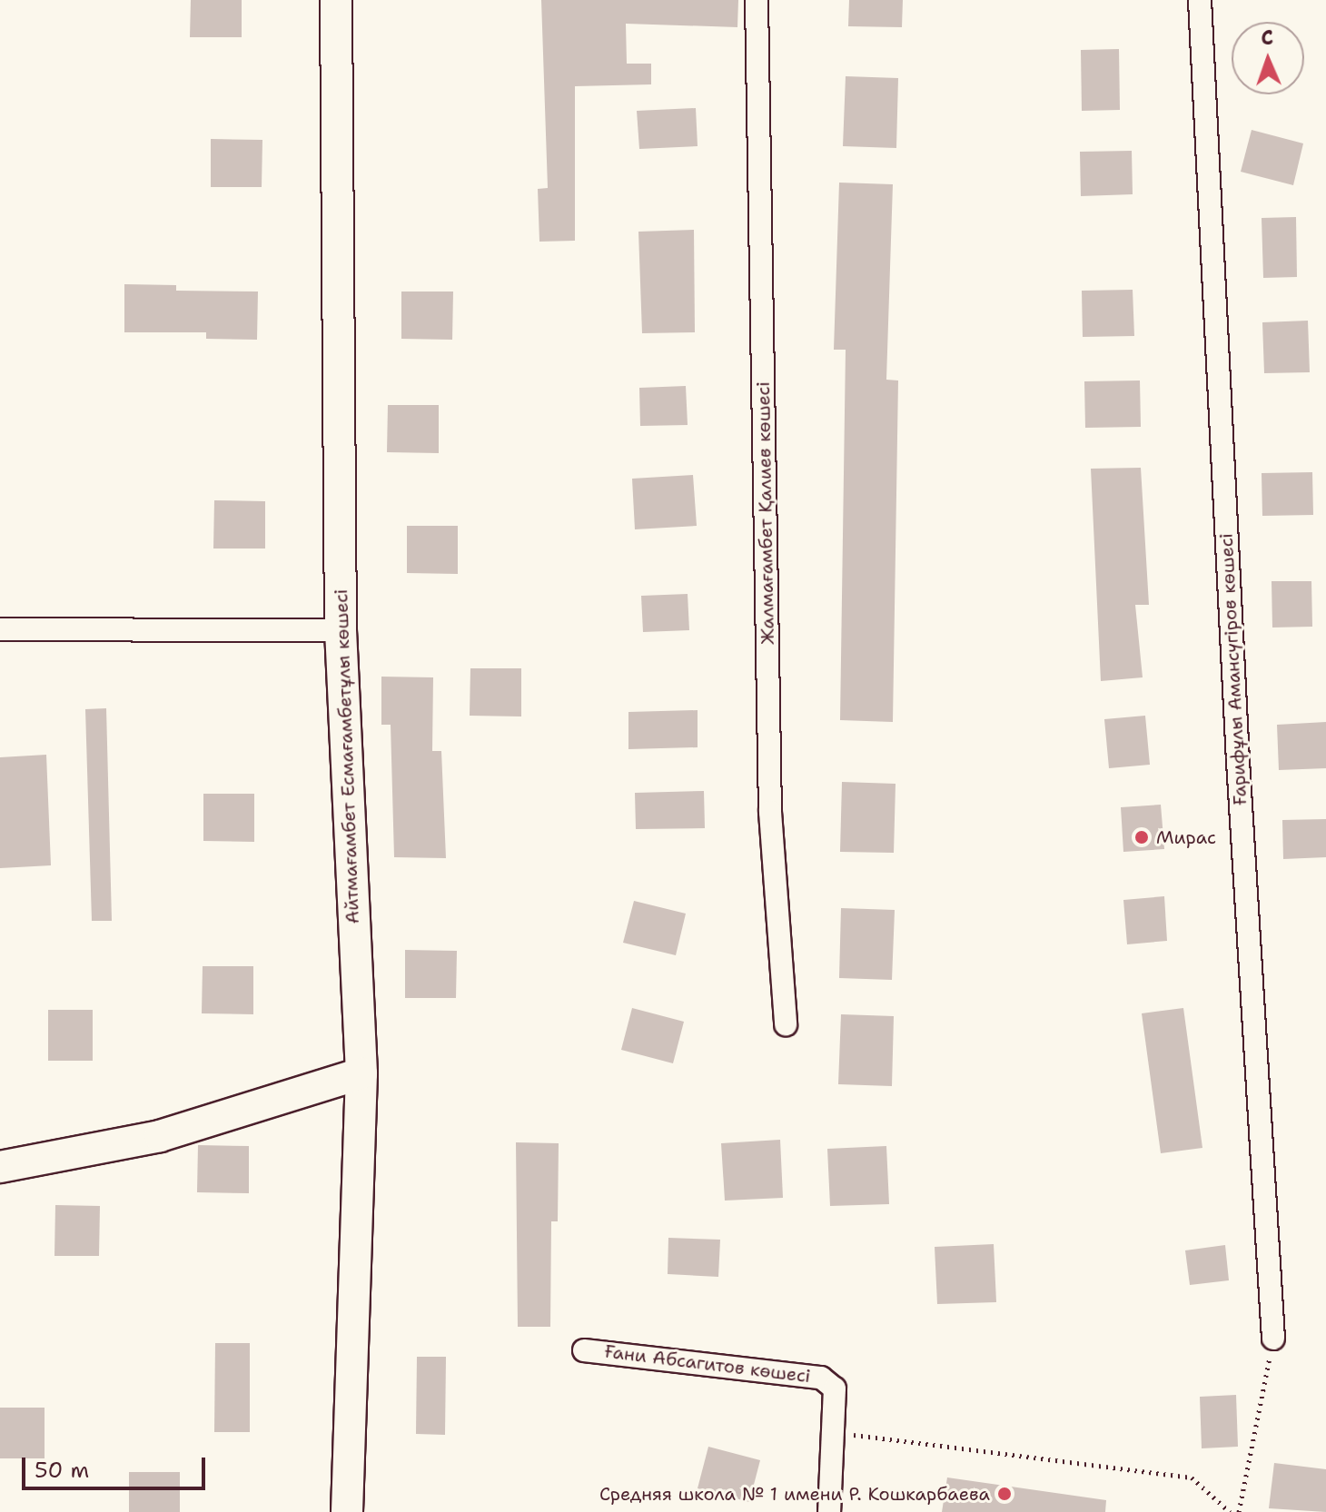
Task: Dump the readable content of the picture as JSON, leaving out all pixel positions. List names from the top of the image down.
{
  "streets": {
    "street": [
      "Жалмағамбет Қалиев көшесі",
      "Ғарифұлы Амансүгіров көшесі",
      "Айтмағамбет Есмағамбетұлы көшесі",
      "Ғани Абсагитов көшесі"
    ]
  },
  "places": ["Мирас", "Средняя школа № 1 имени Р. Кошкарбаева"],
  "scale_bar": "50 m",
  "north": "top"
}
